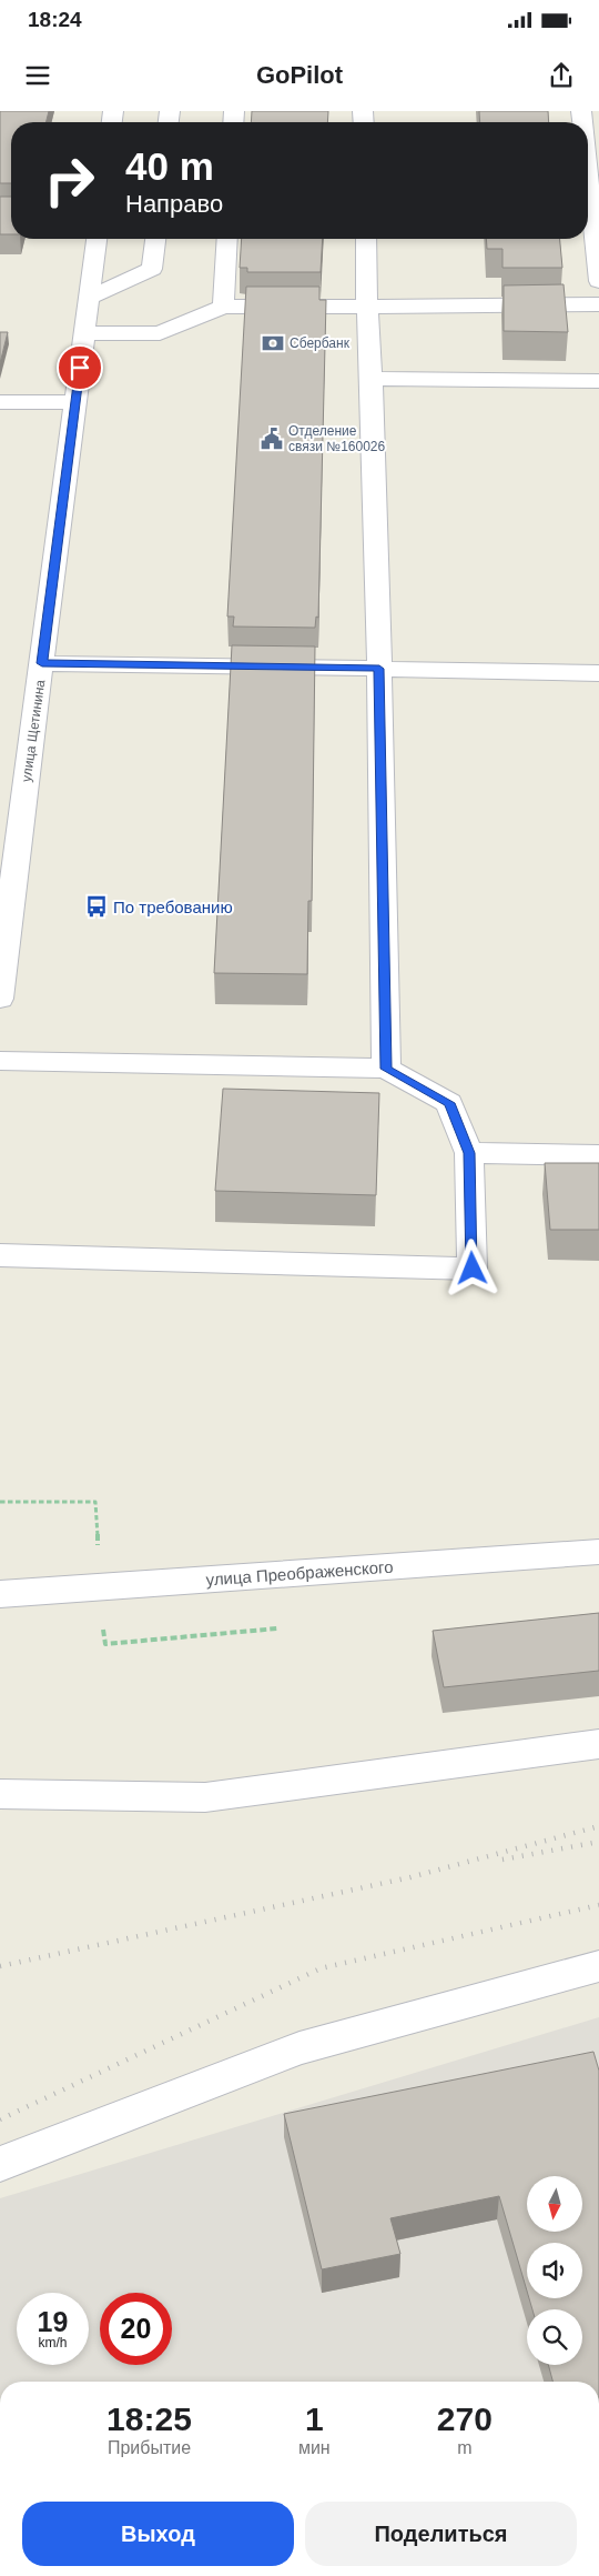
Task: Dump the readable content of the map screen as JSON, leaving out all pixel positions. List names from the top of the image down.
{
  "streets": {
    "street": ["улица Щетинина", "улица Преображенского"]
  },
  "places": {
    "bank": ["Сбербанк"],
    "public building": ["Отделение связи №160026"],
    "bus stop": ["По требованию"]
  },
  "north": "bottom",
  "page": {
    "status": "18:24",
    "header": "GoPilot",
    "turn": ["40 m", "Направо"],
    "speed": "19 km/h",
    "limit": "20",
    "eta": [
      "18:25",
      "Прибытие",
      "1",
      "мин",
      "270",
      "m"
    ],
    "buttons": ["Выход", "Поделиться"]
  }
}
